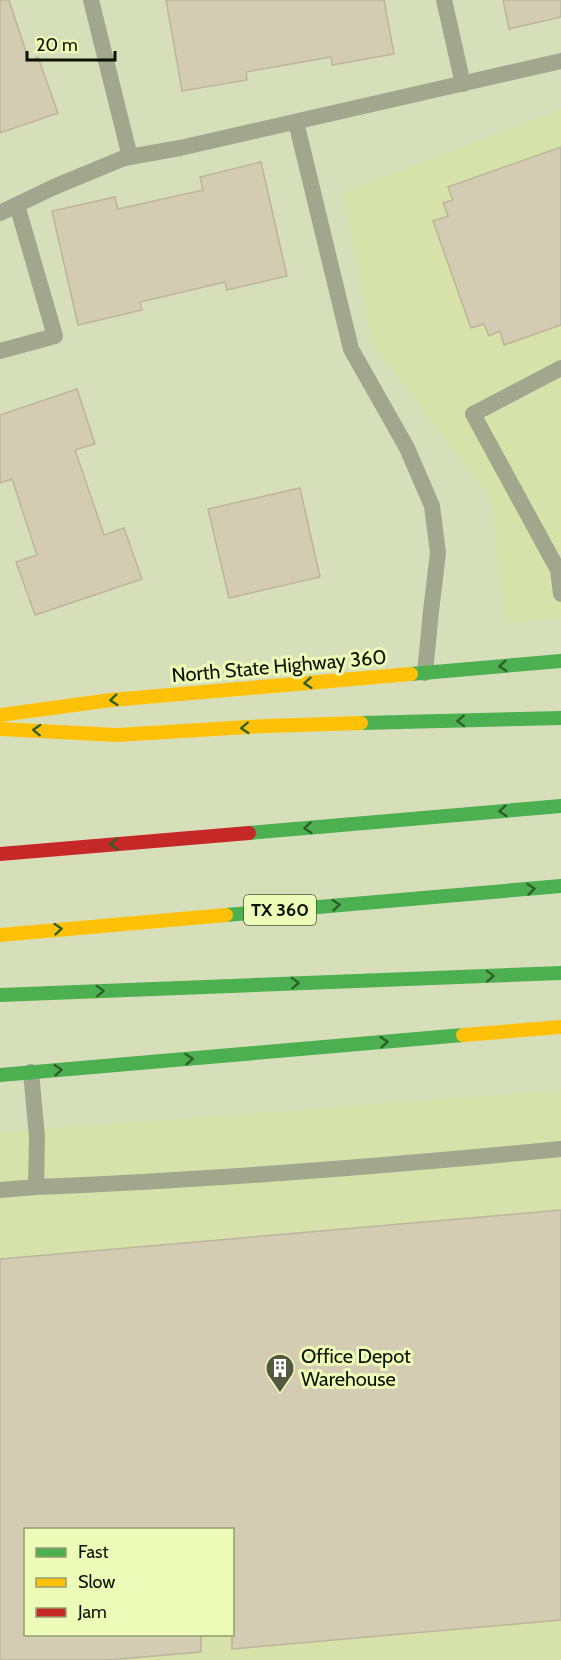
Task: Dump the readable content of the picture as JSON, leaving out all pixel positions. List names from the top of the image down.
{
  "streets": {
    "main road": ["North State Highway 360", "TX 360"]
  },
  "places": {
    "building": ["Office Depot Warehouse"]
  },
  "legend": ["Fast", "Slow", "Jam"],
  "scale_bar": "20 m"
}
